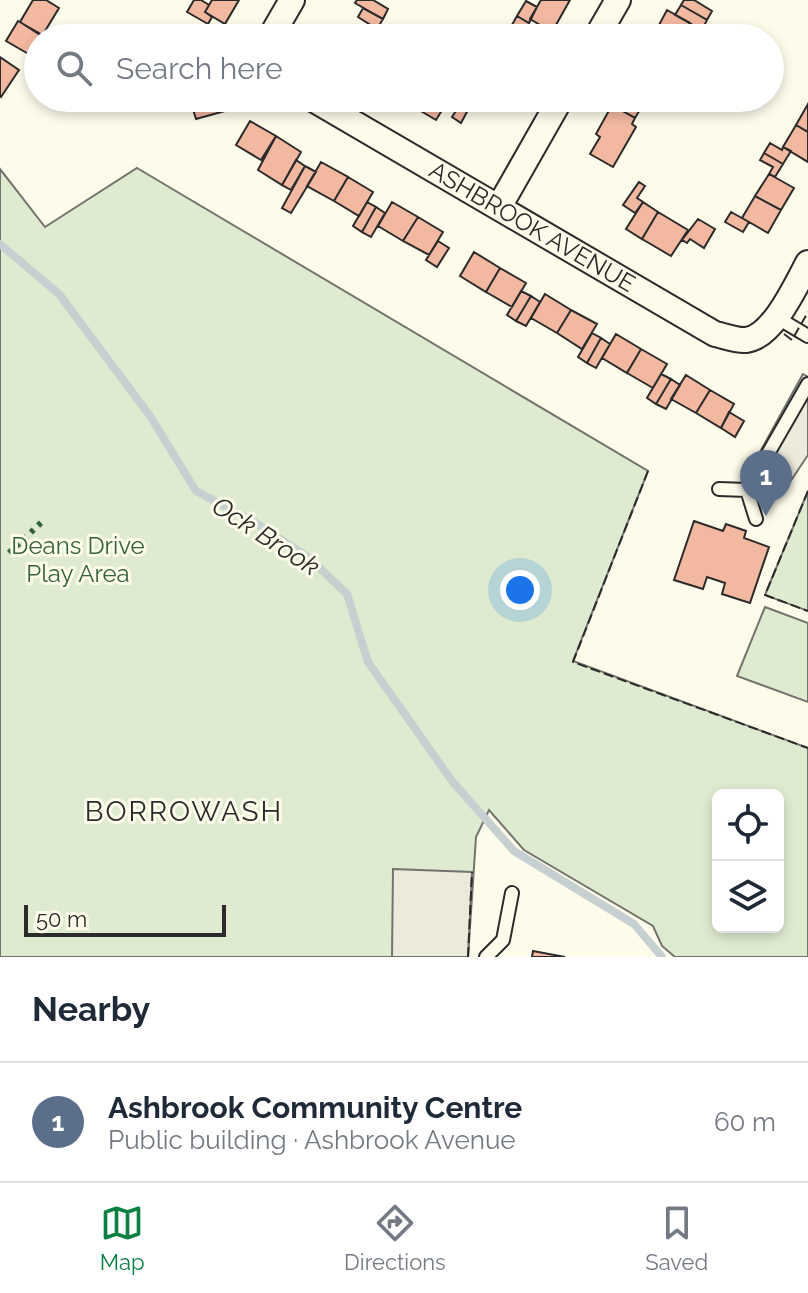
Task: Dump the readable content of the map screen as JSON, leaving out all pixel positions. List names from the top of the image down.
{
  "streets": {
    "street": ["ASHBROOK AVENUE"]
  },
  "districts": ["BORROWASH"],
  "water": ["Ock Brook"],
  "parks": ["Deans Drive Play Area"],
  "scale_bar": "50 m",
  "page": {
    "search": "Search here",
    "pins": "1",
    "scale": "50 m",
    "heading": "Nearby",
    "list": [
      {
        "mark": "1",
        "name": "Ashbrook Community Centre",
        "note": "Public building · Ashbrook Avenue",
        "value": "60 m"
      }
    ],
    "nav": ["Map", "Directions", "Saved"]
  }
}
